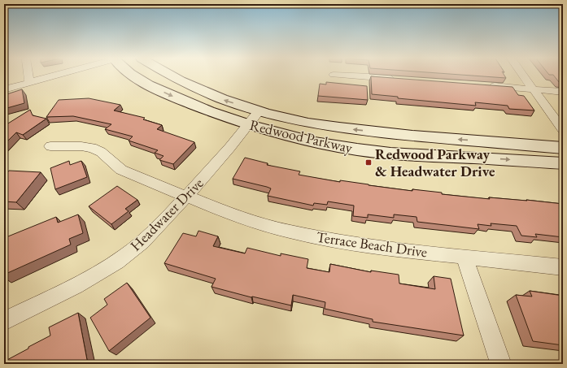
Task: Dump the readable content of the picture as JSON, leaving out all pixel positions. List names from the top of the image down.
{
  "streets": {
    "main road": ["Redwood Parkway"],
    "street": ["Headwater Drive", "Terrace Beach Drive"]
  },
  "crossings": [
    ["Redwood Parkway", "Headwater Drive"],
    ["Headwater Drive", "Terrace Beach Drive"]
  ],
  "places": {
    "transit": ["Redwood Parkway & Headwater Drive"]
  }
}
